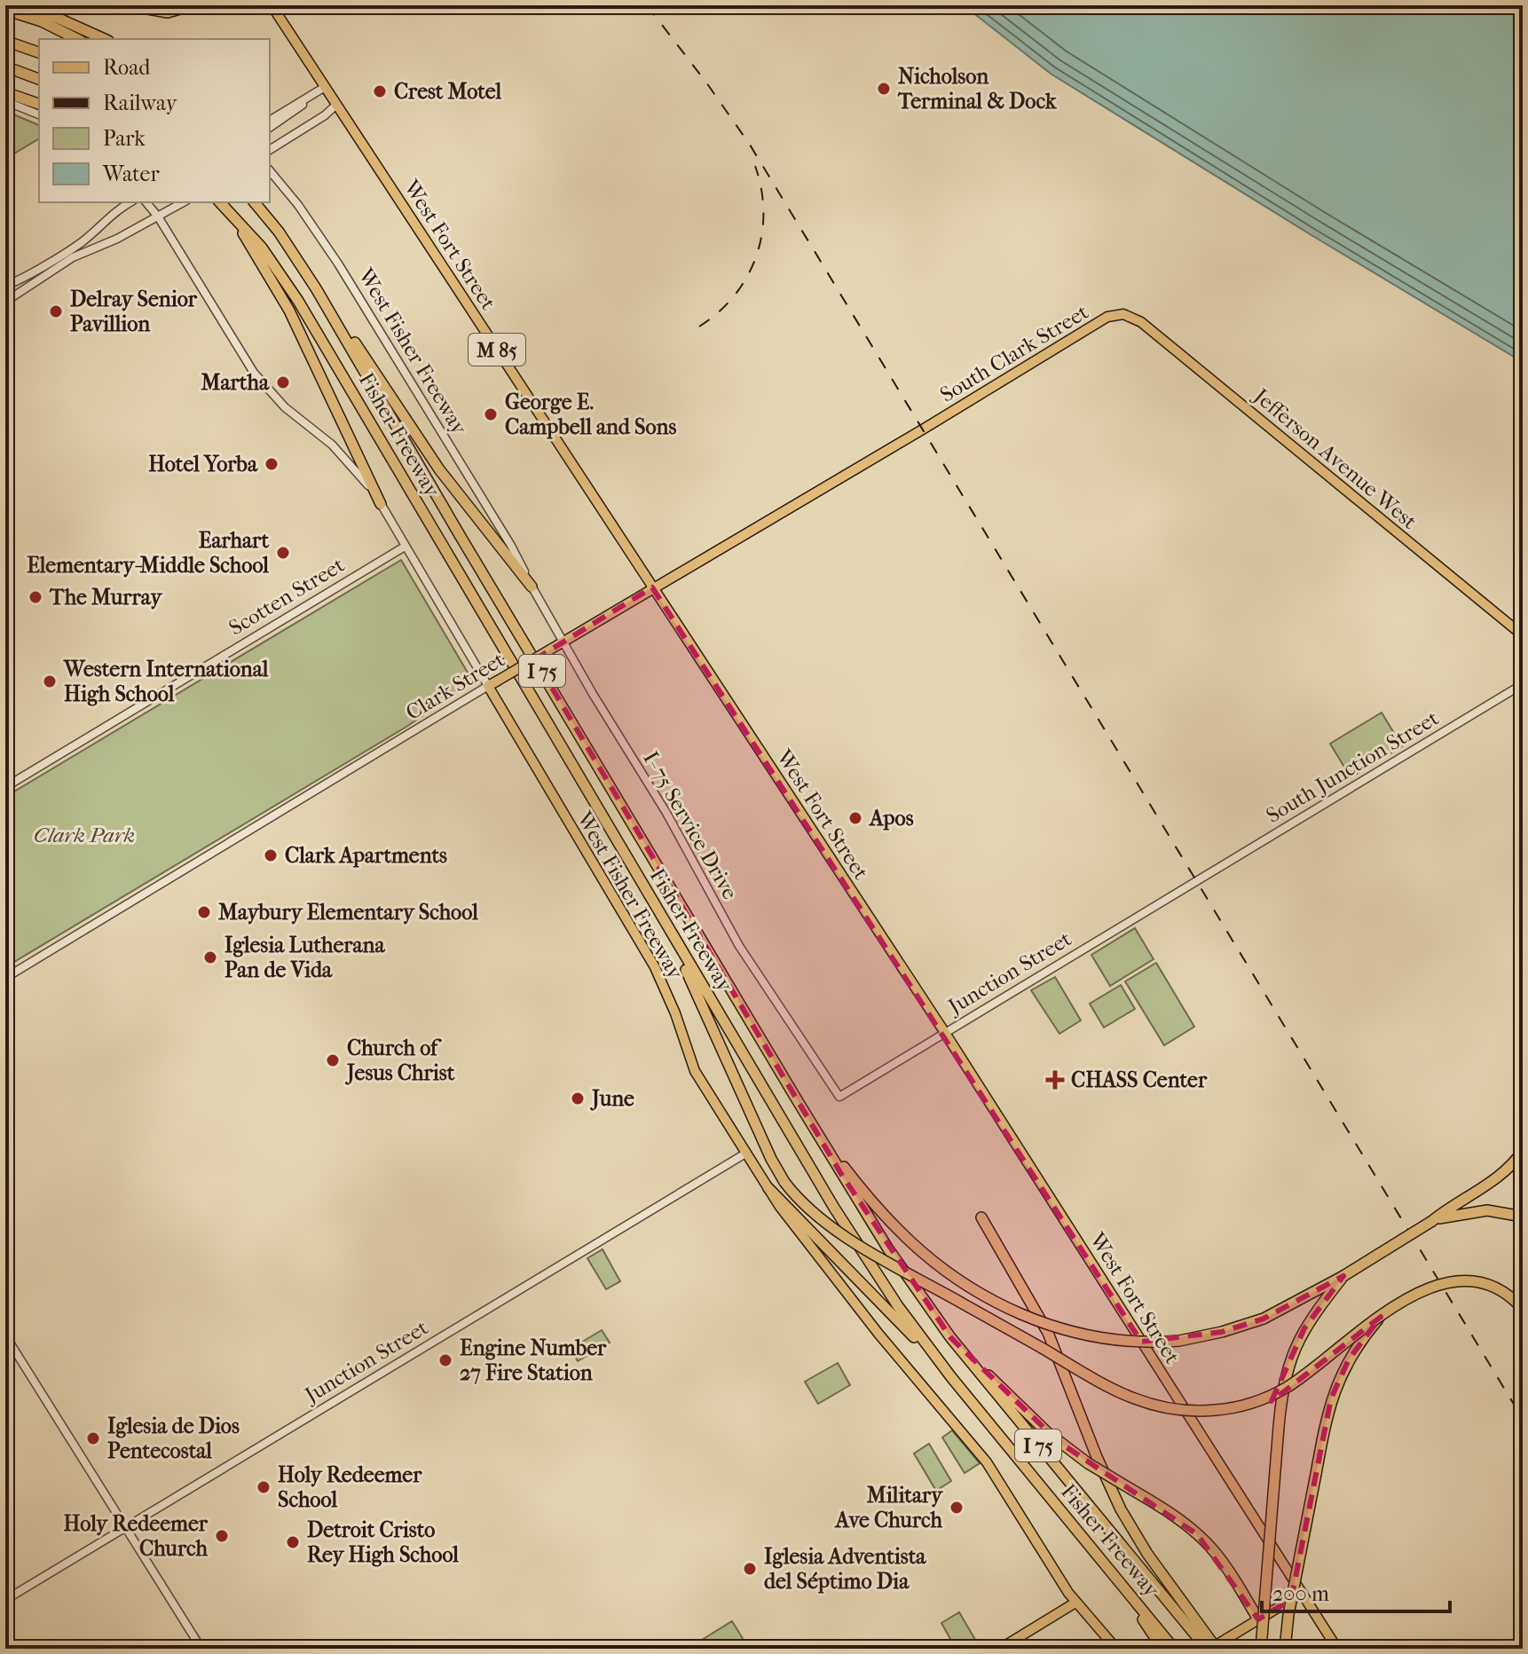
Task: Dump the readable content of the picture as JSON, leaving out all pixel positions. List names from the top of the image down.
{
  "streets": {
    "highway": ["Fisher Freeway", "I 75"],
    "main road": [
      "West Fort Street",
      "M 85",
      "West Fisher Freeway",
      "South Clark Street",
      "Jefferson Avenue West",
      "Clark Street"
    ],
    "street": [
      "Scotten Street",
      "South Junction Street",
      "I- 75 Service Drive",
      "Junction Street"
    ]
  },
  "crossings": [
    ["West Fort Street", "Clark Street"],
    ["West Fort Street", "Junction Street"],
    ["West Fisher Freeway", "Scotten Street"],
    ["West Fisher Freeway", "Clark Street"],
    ["West Fisher Freeway", "I- 75 Service Drive"],
    ["West Fisher Freeway", "Junction Street"],
    ["South Clark Street", "Jefferson Avenue West"],
    ["South Clark Street", "Clark Street"],
    ["South Junction Street", "Junction Street"],
    ["I- 75 Service Drive", "Junction Street"]
  ],
  "parks": ["Clark Park"],
  "places": {
    "other": [
      "Nicholson Terminal & Dock",
      "Crest Motel",
      "Delray Senior Pavillion",
      "Martha",
      "George E. Campbell and Sons",
      "Hotel Yorba",
      "Earhart Elementary-Middle School",
      "The Murray",
      "Western International High School",
      "Apos",
      "Clark Apartments",
      "Maybury Elementary School",
      "Iglesia Lutherana Pan de Vida",
      "Church of Jesus Christ",
      "June",
      "Engine Number 27 Fire Station",
      "Iglesia de Dios Pentecostal",
      "Holy Redeemer School",
      "Military Ave Church",
      "Holy Redeemer Church",
      "Detroit Cristo Rey High School",
      "Iglesia Adventista del Séptimo Dia"
    ],
    "health": ["CHASS Center"]
  },
  "legend": [
    "Road",
    "Railway",
    "Park",
    "Water"
  ],
  "scale_bar": "200 m"
}
